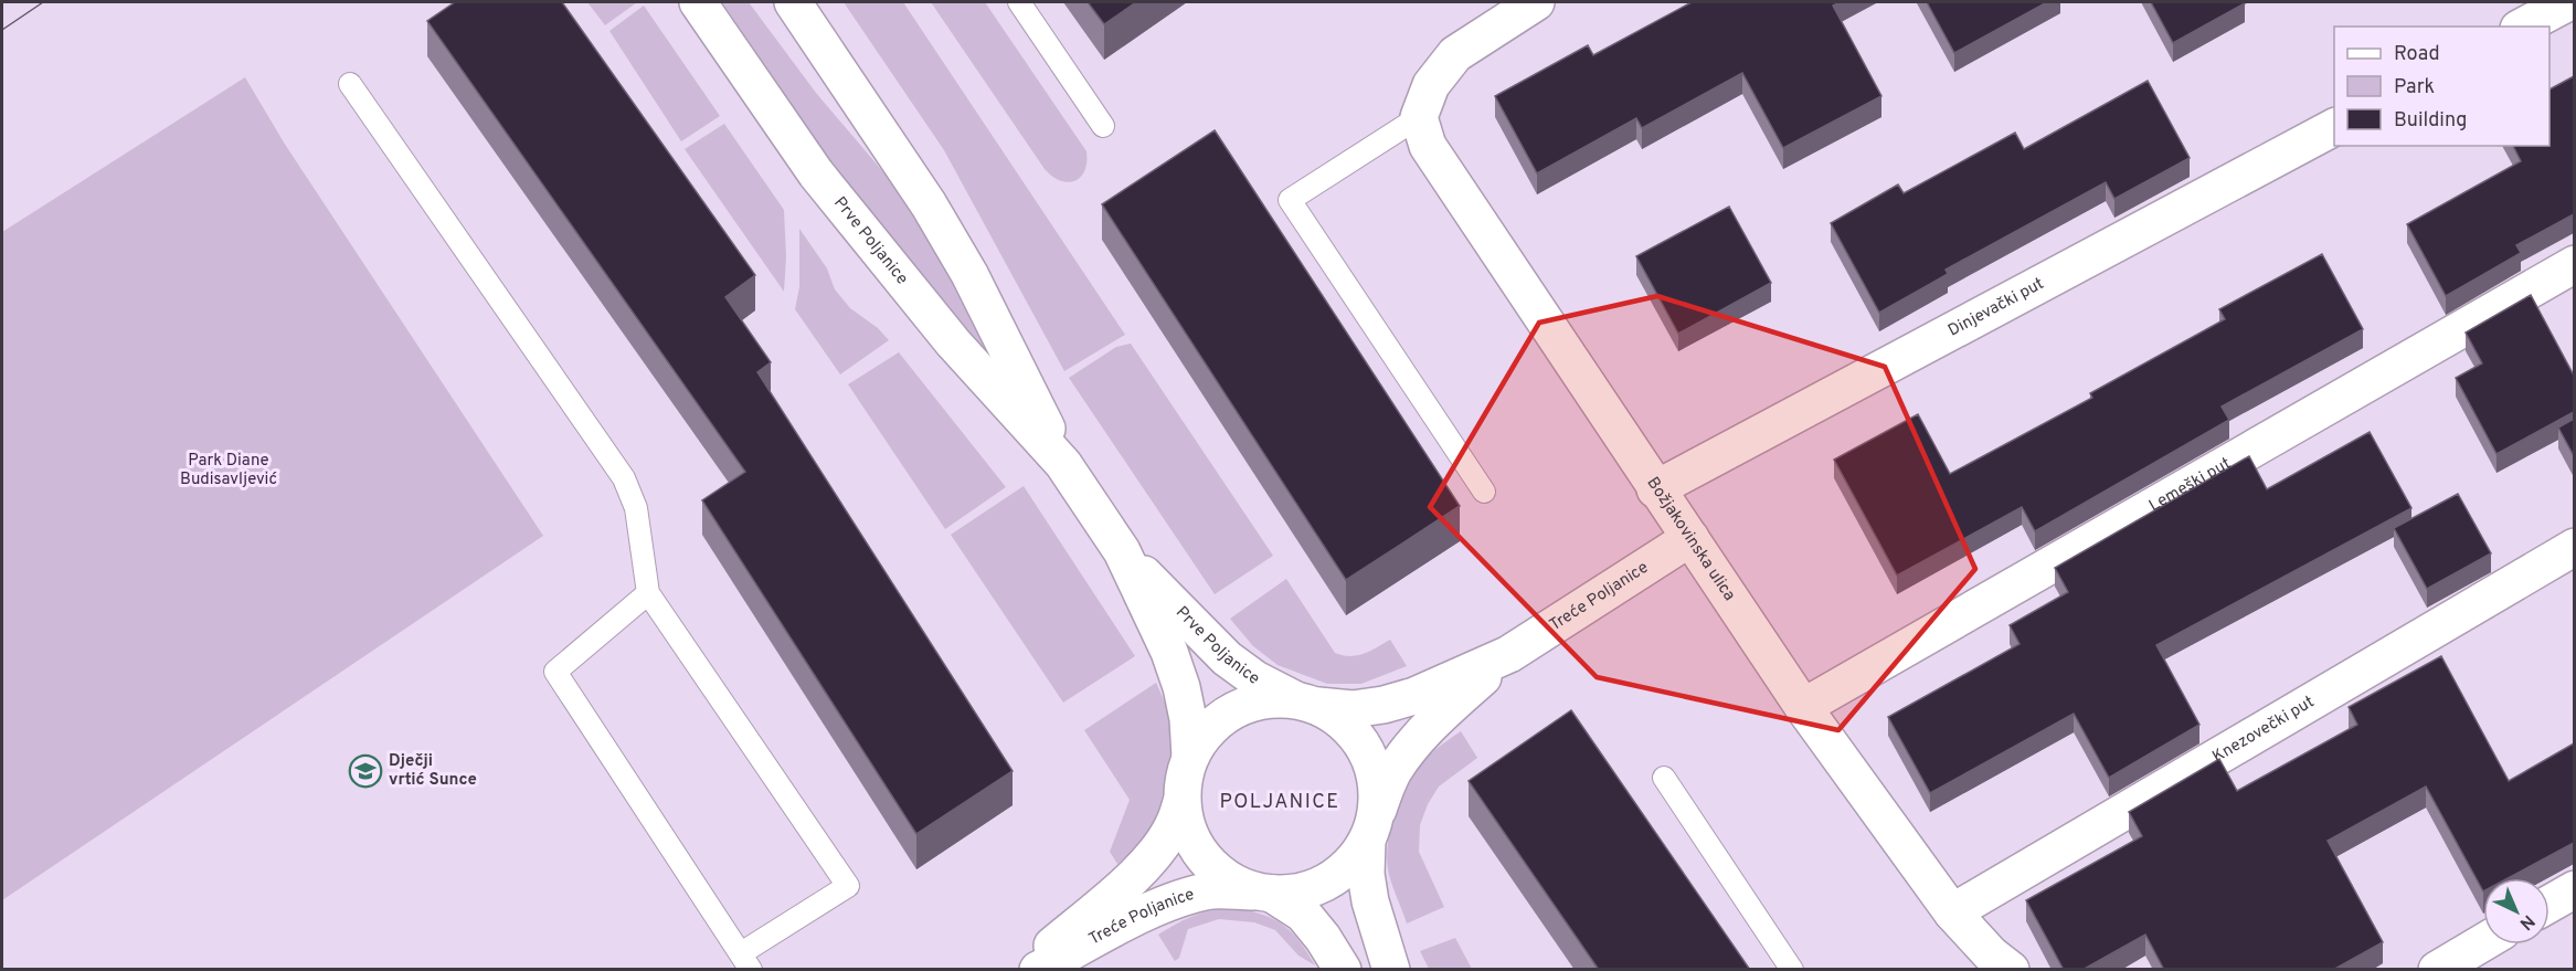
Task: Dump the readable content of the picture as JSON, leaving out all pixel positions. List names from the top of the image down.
{
  "streets": {
    "street": [
      "Prve Poljanice",
      "Dinjevački put",
      "Lemeški put",
      "Božjakovinska ulica",
      "Treće Poljanice",
      "Knezovečki put"
    ]
  },
  "crossings": [
    ["Prve Poljanice", "Treće Poljanice"],
    ["Dinjevački put", "Božjakovinska ulica"],
    ["Lemeški put", "Božjakovinska ulica"],
    ["Božjakovinska ulica", "Treće Poljanice"],
    ["Božjakovinska ulica", "Knezovečki put"]
  ],
  "districts": ["POLJANICE"],
  "parks": ["Park Diane Budisavljević"],
  "places": {
    "school or university": ["Dječji vrtić Sunce"]
  },
  "legend": ["Road", "Park", "Building"],
  "north": "bottom right"
}
